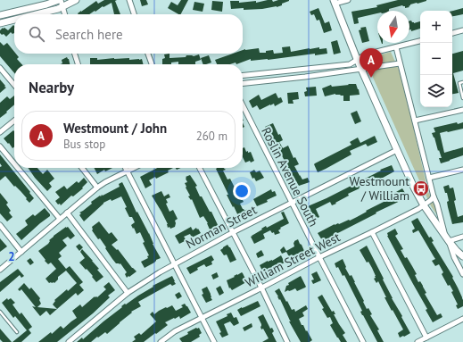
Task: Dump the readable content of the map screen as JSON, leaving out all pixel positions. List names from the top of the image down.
{
  "streets": {
    "street": ["Roslin Avenue South", "Norman Street", "William Street West"]
  },
  "crossings": [
    ["Roslin Avenue South", "Norman Street"],
    ["Roslin Avenue South", "William Street West"]
  ],
  "places": {
    "bus stop": ["Westmount / William"]
  },
  "north": "bottom",
  "page": {
    "map_buttons": ["+", "−"],
    "search": "Search here",
    "pins": "A",
    "heading": "Nearby",
    "list": [
      {
        "mark": "A",
        "name": "Westmount / John",
        "note": "Bus stop",
        "value": "260 m"
      }
    ]
  },
  "grid": {
    "rows": ["2"]
  }
}
